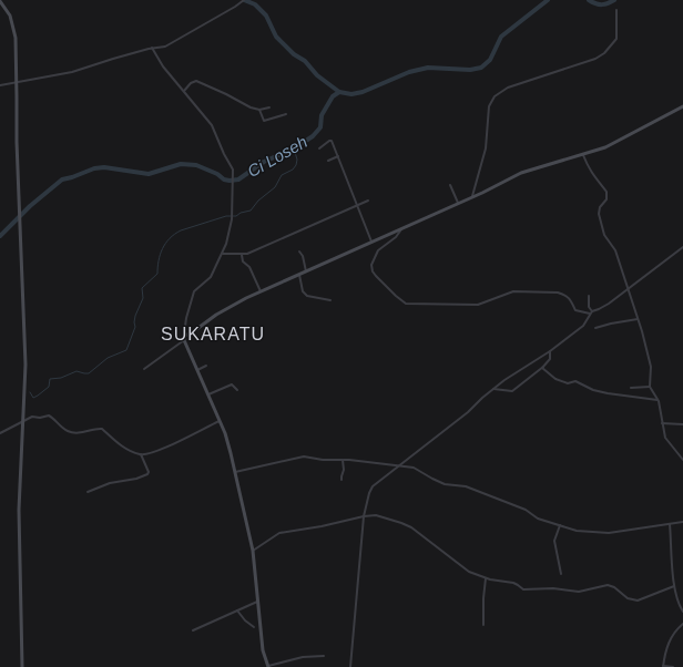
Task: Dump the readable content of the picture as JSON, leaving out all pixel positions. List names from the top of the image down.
{
  "districts": ["SUKARATU"],
  "water": ["Ci Loseh"]
}
